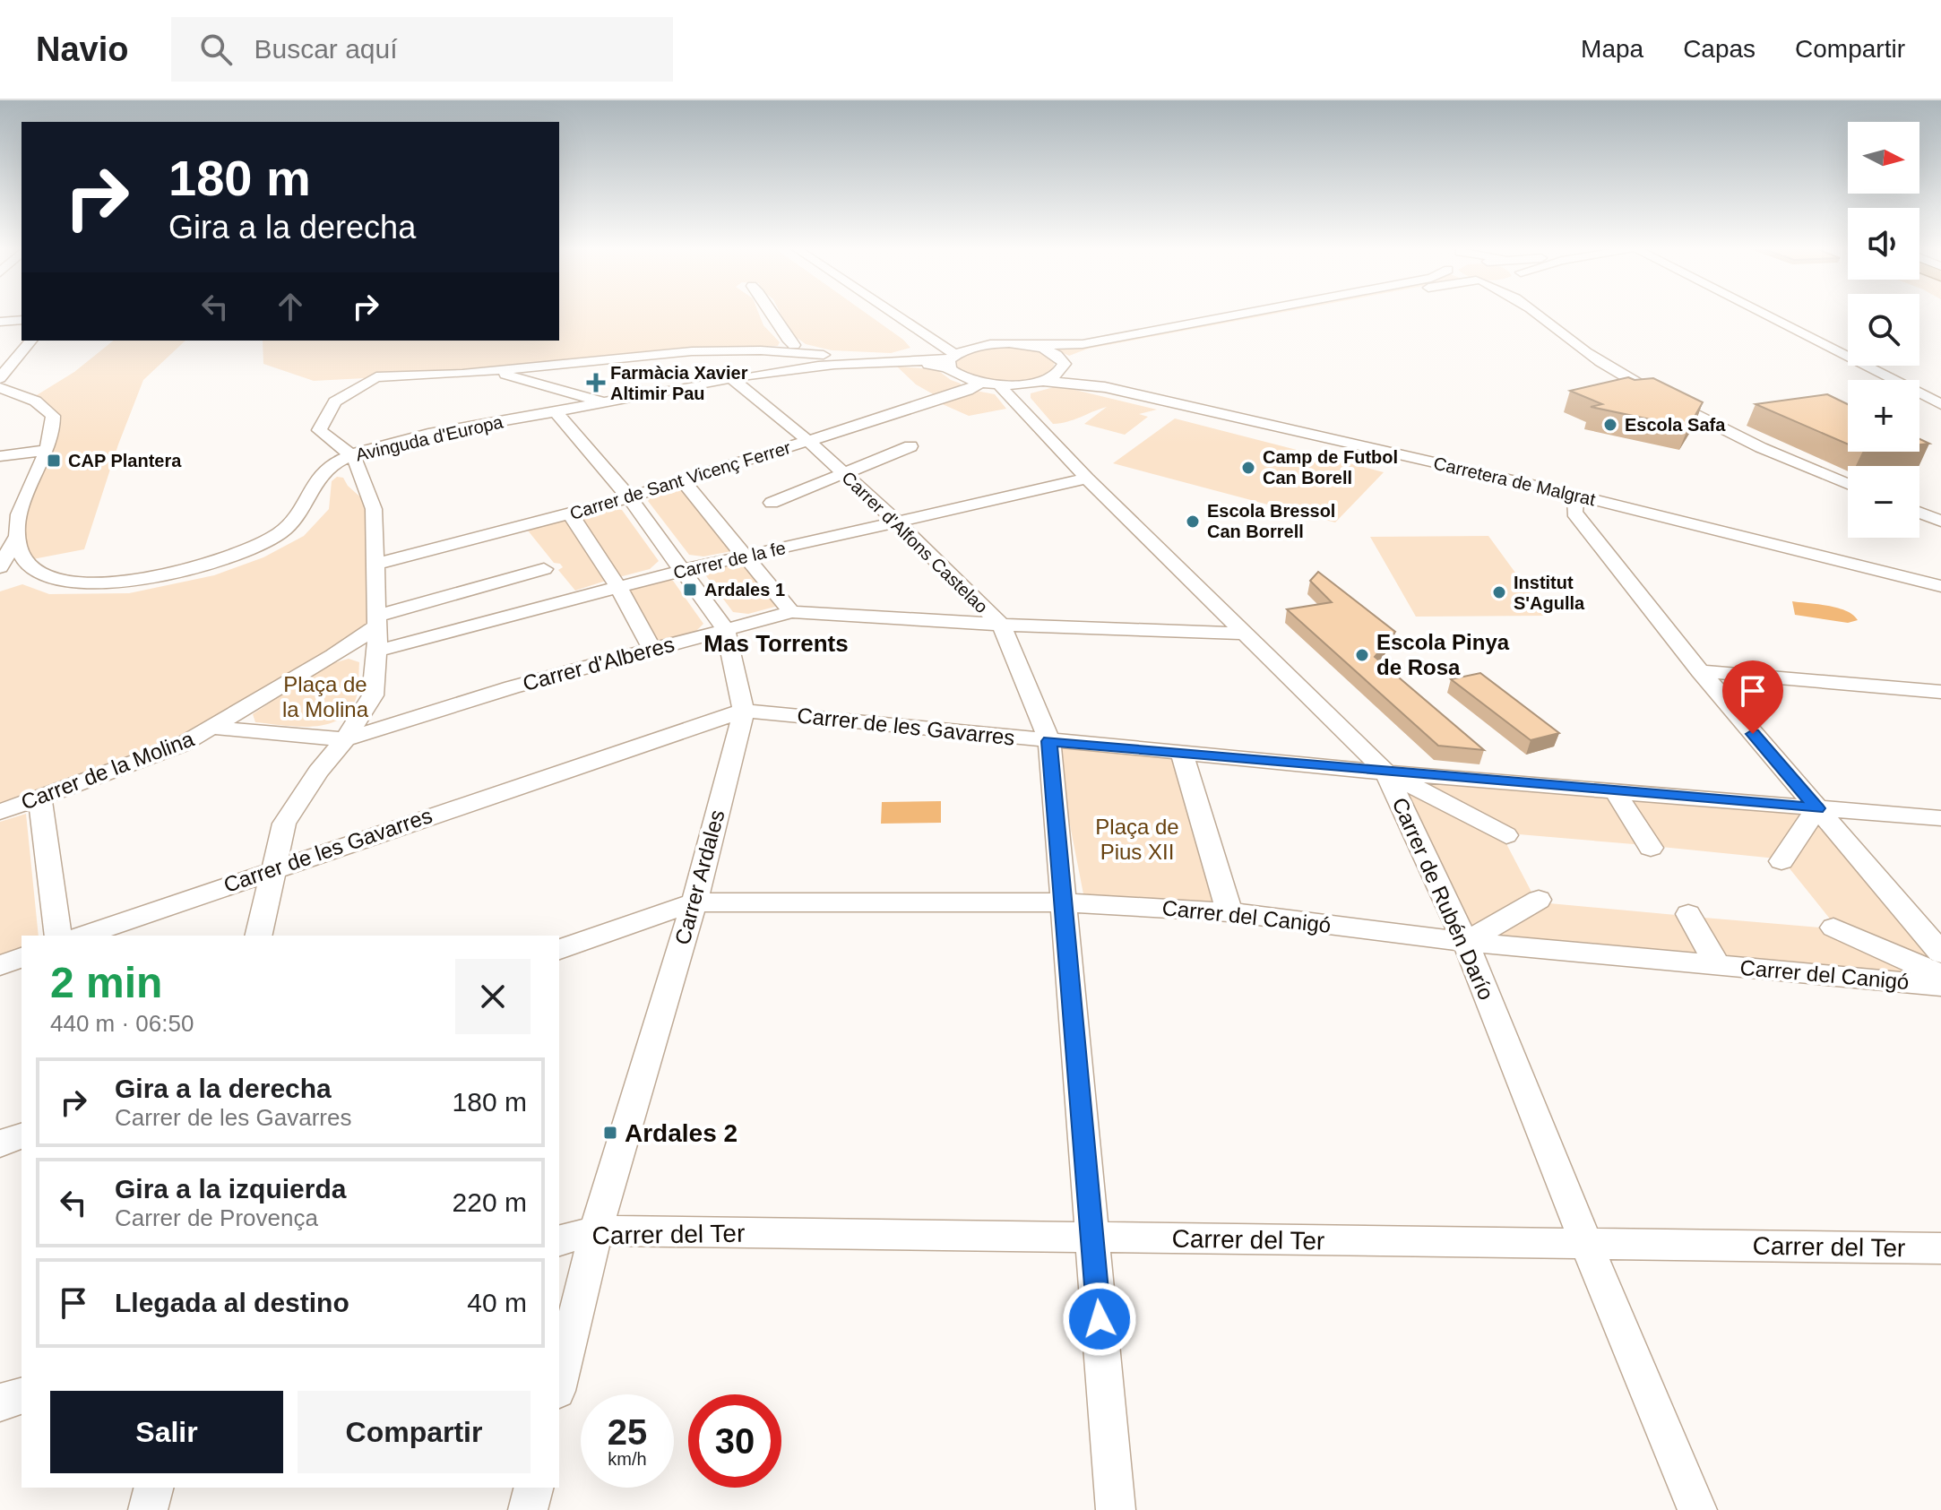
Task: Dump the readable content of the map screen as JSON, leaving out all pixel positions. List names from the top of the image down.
{
  "streets": {
    "street": [
      "Avinguda d'Europa",
      "Carrer de Sant Vicenç Ferrer",
      "Carretera de Malgrat",
      "Carrer d'Alfons Castelao",
      "Carrer de la fe",
      "Carrer d'Alberes",
      "Carrer de les Gavarres",
      "Carrer de la Molina",
      "Carrer Ardales",
      "Carrer de Rubén Darío",
      "Carrer del Canigó",
      "Carrer del Ter"
    ]
  },
  "crossings": [
    ["Avinguda d'Europa", "Carrer d'Alfons Castelao"],
    ["Avinguda d'Europa", "Carrer Ardales"],
    ["Carrer de Sant Vicenç Ferrer", "Carretera de Malgrat"],
    ["Carrer de Sant Vicenç Ferrer", "Carrer d'Alfons Castelao"],
    ["Carrer de Sant Vicenç Ferrer", "Carrer Ardales"],
    ["Carretera de Malgrat", "Carrer de Rubén Darío"],
    ["Carrer d'Alfons Castelao", "Carrer de la fe"],
    ["Carrer d'Alfons Castelao", "Carrer d'Alberes"],
    ["Carrer d'Alfons Castelao", "Carrer de les Gavarres"],
    ["Carrer d'Alfons Castelao", "Carrer del Canigó"],
    ["Carrer d'Alfons Castelao", "Carrer del Ter"],
    ["Carrer de la fe", "Carrer Ardales"],
    ["Carrer de la fe", "Carrer de Rubén Darío"],
    ["Carrer d'Alberes", "Carrer de la Molina"],
    ["Carrer d'Alberes", "Carrer Ardales"],
    ["Carrer d'Alberes", "Carrer de Rubén Darío"],
    ["Carrer de les Gavarres", "Carrer Ardales"],
    ["Carrer de les Gavarres", "Carrer de Rubén Darío"],
    ["Carrer Ardales", "Carrer del Canigó"],
    ["Carrer Ardales", "Carrer del Ter"],
    ["Carrer de Rubén Darío", "Carrer del Canigó"],
    ["Carrer de Rubén Darío", "Carrer del Ter"]
  ],
  "districts": ["Mas Torrents"],
  "parks": ["Plaça de la Molina", "Plaça de Pius XII"],
  "places": {
    "health": ["Farmàcia Xavier Altimir Pau"],
    "other": [
      "Escola Safa",
      "Camp de Futbol Can Borell",
      "Escola Bressol Can Borrell",
      "Institut S'Agulla",
      "Escola Pinya de Rosa"
    ],
    "transit": ["CAP Plantera", "Ardales 1", "Ardales 2"]
  },
  "north": "right",
  "page": {
    "header": "Navio",
    "search": "Buscar aquí",
    "nav": ["Mapa", "Capas", "Compartir"],
    "map_buttons": ["+", "−"],
    "turn": ["180 m", "Gira a la derecha"],
    "heading": ["2 min", "440 m · 06:50"],
    "list": [
      {
        "name": "Gira a la derecha",
        "note": "Carrer de les Gavarres",
        "value": "180 m"
      },
      {
        "name": "Gira a la izquierda",
        "note": "Carrer de Provença",
        "value": "220 m"
      },
      {
        "name": "Llegada al destino",
        "value": "40 m"
      }
    ],
    "buttons": ["Salir", "Compartir"],
    "speed": "25 km/h",
    "limit": "30"
  }
}
